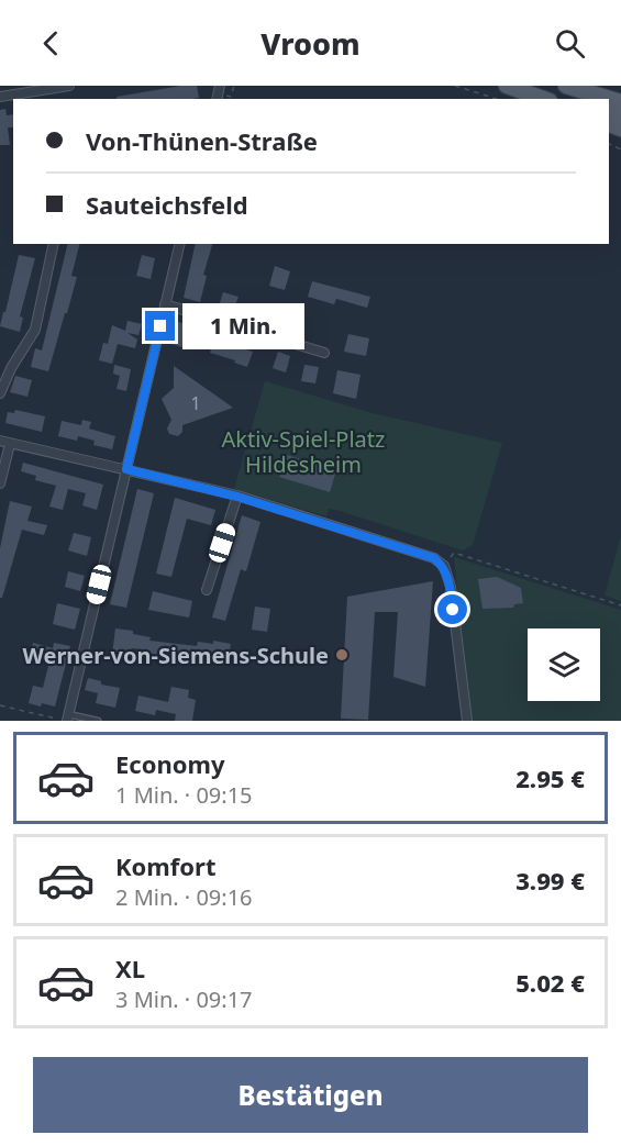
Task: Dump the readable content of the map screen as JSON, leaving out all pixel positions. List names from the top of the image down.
{
  "parks": ["Aktiv-Spiel-Platz Hildesheim"],
  "places": ["Werner-von-Siemens-Schule"],
  "house_numbers": ["1"],
  "page": {
    "header": "Vroom",
    "banner": ["Von-Thünen-Straße", "Sauteichsfeld"],
    "bubble": "1 Min.",
    "list": [
      {
        "name": "Economy",
        "note": "1 Min. · 09:15",
        "value": "2.95 €"
      },
      {
        "name": "Komfort",
        "note": "2 Min. · 09:16",
        "value": "3.99 €"
      },
      {
        "name": "XL",
        "note": "3 Min. · 09:17",
        "value": "5.02 €"
      }
    ],
    "buttons": "Bestätigen"
  }
}
